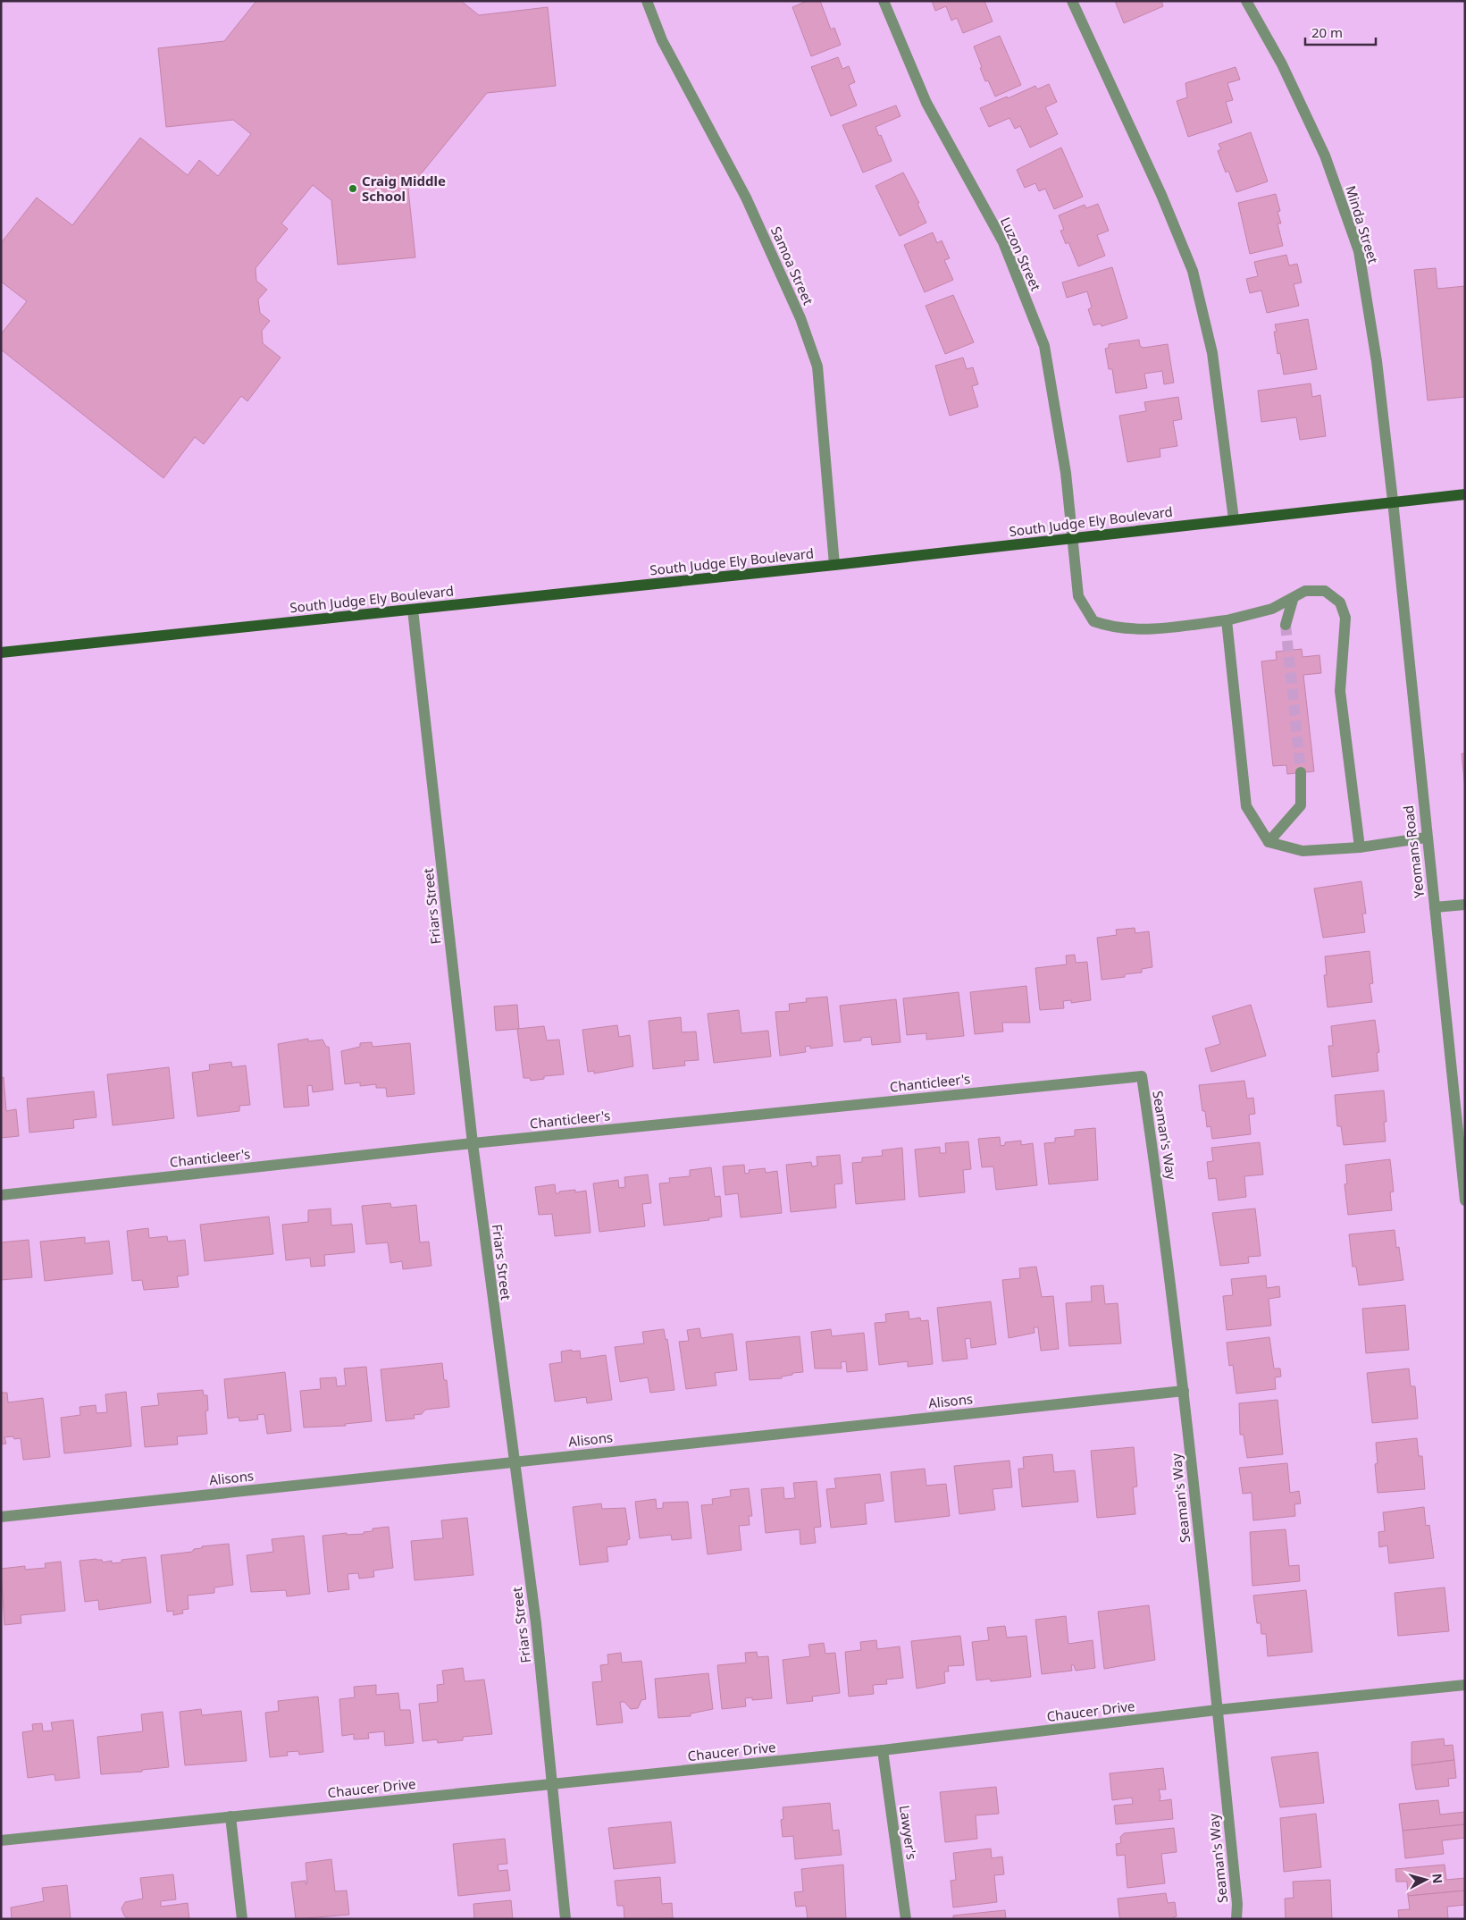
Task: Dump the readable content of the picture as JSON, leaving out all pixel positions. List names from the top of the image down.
{
  "streets": {
    "main road": ["South Judge Ely Boulevard"],
    "street": [
      "Minda Street",
      "Luzon Street",
      "Samoa Street",
      "Yeomans Road",
      "Friars Street",
      "Chanticleer's",
      "Seaman's Way",
      "Alisons",
      "Chaucer Drive",
      "Lawyer's"
    ]
  },
  "crossings": [
    ["Minda Street", "South Judge Ely Boulevard"],
    ["Minda Street", "Yeomans Road"],
    ["Luzon Street", "South Judge Ely Boulevard"],
    ["Samoa Street", "South Judge Ely Boulevard"],
    ["South Judge Ely Boulevard", "Yeomans Road"],
    ["South Judge Ely Boulevard", "Friars Street"],
    ["Friars Street", "Chanticleer's"],
    ["Friars Street", "Alisons"],
    ["Friars Street", "Chaucer Drive"],
    ["Chanticleer's", "Seaman's Way"],
    ["Seaman's Way", "Alisons"],
    ["Seaman's Way", "Chaucer Drive"],
    ["Chaucer Drive", "Lawyer's"]
  ],
  "places": ["Craig Middle School"],
  "scale_bar": "20 m",
  "north": "right"
}
